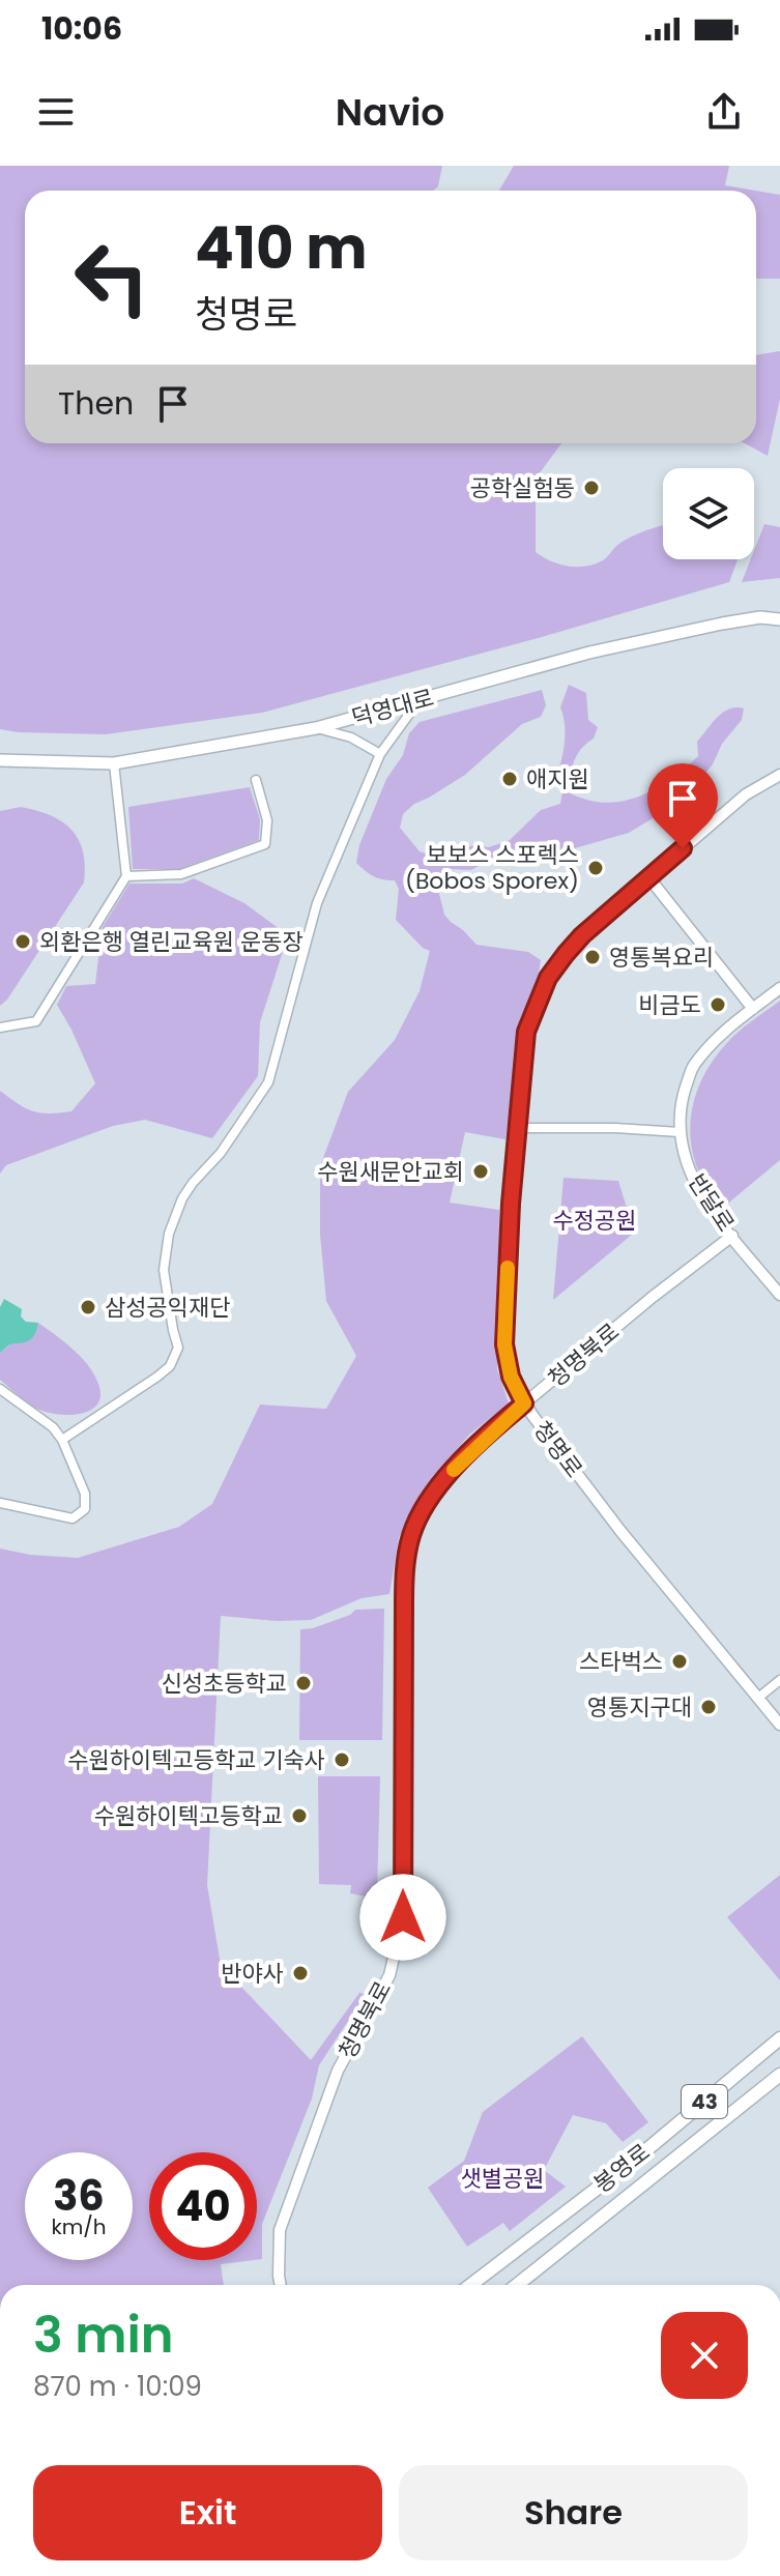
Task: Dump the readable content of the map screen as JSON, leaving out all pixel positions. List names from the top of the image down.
{
  "streets": {
    "main road": ["덕영대로", "43", "봉영로"],
    "street": ["반달로", "청명북로", "청명로"]
  },
  "crossings": [
    ["반달로", "청명북로"],
    ["청명북로", "청명로"]
  ],
  "parks": ["수정공원", "샛별공원"],
  "places": [
    "공학실험동",
    "애지원",
    "보보스 스포렉스 (Bobos Sporex)",
    "외환은행 열린교육원 운동장",
    "영통복요리",
    "비금도",
    "수원새문안교회",
    "삼성공익재단",
    "스타벅스",
    "신성초등학교",
    "영통지구대",
    "수원하이텍고등학교 기숙사",
    "수원하이텍고등학교",
    "반야사"
  ],
  "page": {
    "status": "10:06",
    "header": "Navio",
    "turn": ["410 m", "청명로"],
    "then": "Then",
    "speed": "36 km/h",
    "limit": "40",
    "heading": ["3 min", "870 m · 10:09"],
    "buttons": ["Exit", "Share"]
  }
}
